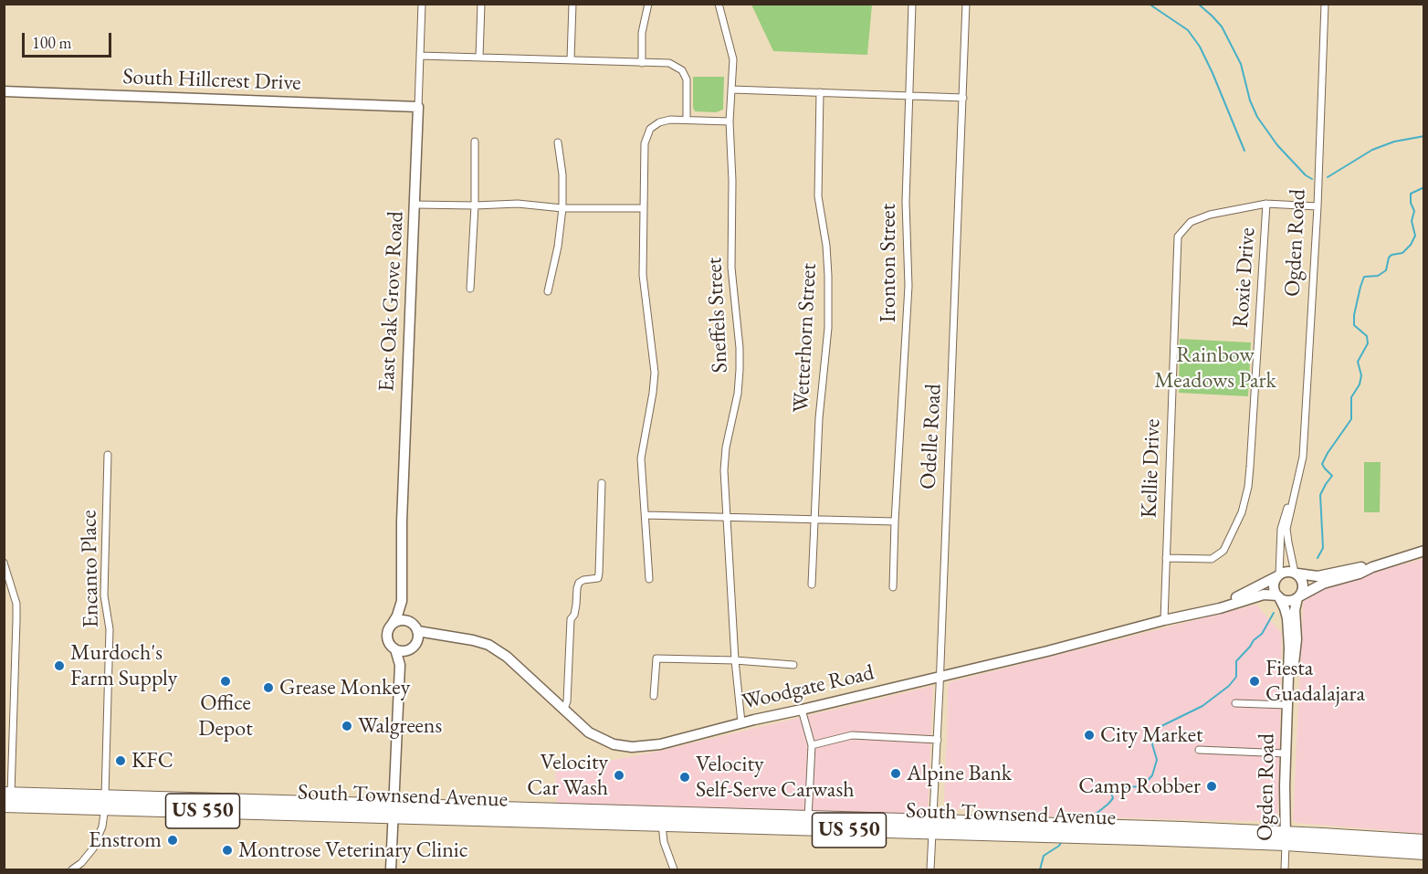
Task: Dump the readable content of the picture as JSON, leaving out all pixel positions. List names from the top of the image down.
{
  "streets": {
    "highway": ["South Townsend Avenue", "US 550"],
    "street": [
      "South Hillcrest Drive",
      "Ogden Road",
      "Ironton Street",
      "Roxie Drive",
      "East Oak Grove Road",
      "Sneffels Street",
      "Wetterhorn Street",
      "Odelle Road",
      "Kellie Drive",
      "Encanto Place",
      "Woodgate Road"
    ]
  },
  "crossings": [
    ["South Hillcrest Drive", "East Oak Grove Road"],
    ["Ogden Road", "Kellie Drive"],
    ["Ogden Road", "Woodgate Road"],
    ["Ogden Road", "South Townsend Avenue"],
    ["Roxie Drive", "Kellie Drive"],
    ["East Oak Grove Road", "Woodgate Road"],
    ["Sneffels Street", "Woodgate Road"],
    ["Odelle Road", "Woodgate Road"],
    ["Odelle Road", "South Townsend Avenue"],
    ["Kellie Drive", "Woodgate Road"],
    ["Encanto Place", "South Townsend Avenue"]
  ],
  "parks": ["Rainbow Meadows Park"],
  "places": [
    "Murdoch's Farm Supply",
    "Office Depot",
    "Fiesta Guadalajara",
    "Grease Monkey",
    "Walgreens",
    "City Market",
    "KFC",
    "Alpine Bank",
    "Velocity Car Wash",
    "Velocity Self-Serve Carwash",
    "Camp Robber",
    "Enstrom",
    "Montrose Veterinary Clinic"
  ],
  "scale_bar": "100 m"
}
